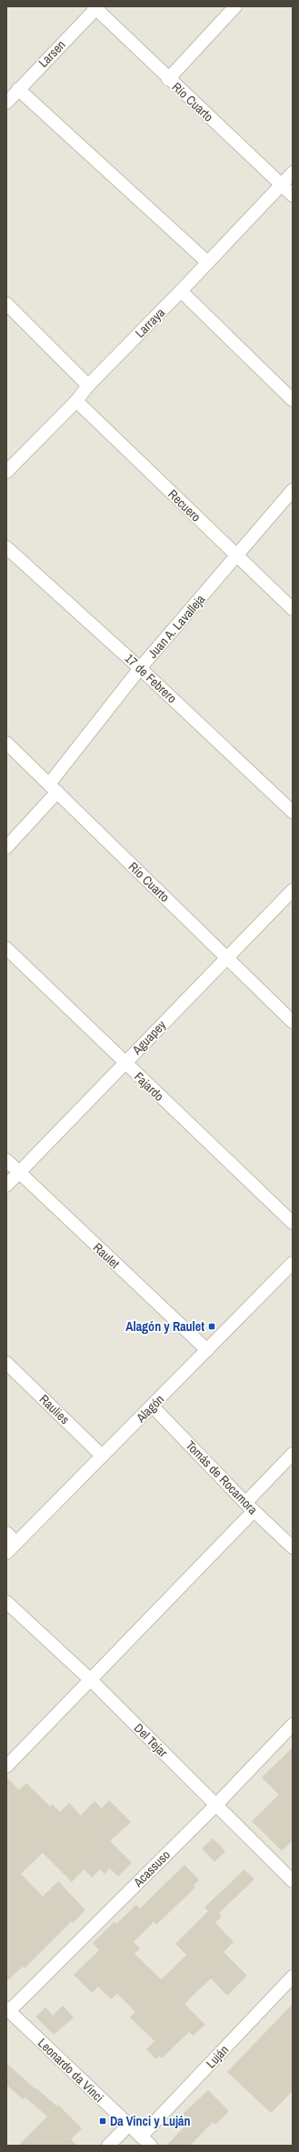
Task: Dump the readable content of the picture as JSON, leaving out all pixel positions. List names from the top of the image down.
{
  "streets": {
    "street": [
      "Larsen",
      "Río Cuarto",
      "Larraya",
      "Recuero",
      "Juan A. Lavalleja",
      "17 de Febrero",
      "Aguapey",
      "Fajardo",
      "Raulet",
      "Alagón",
      "Raulies",
      "Tomás de Rocamora",
      "Del Tejar",
      "Acassuso",
      "Luján",
      "Leonardo da Vinci"
    ]
  },
  "crossings": [
    ["Larsen", "Río Cuarto"],
    ["Río Cuarto", "Larraya"],
    ["Río Cuarto", "Juan A. Lavalleja"],
    ["Río Cuarto", "Aguapey"],
    ["Larraya", "Recuero"],
    ["Recuero", "Juan A. Lavalleja"],
    ["Juan A. Lavalleja", "17 de Febrero"],
    ["Aguapey", "Fajardo"],
    ["Aguapey", "Raulet"],
    ["Raulet", "Alagón"],
    ["Alagón", "Raulies"],
    ["Alagón", "Tomás de Rocamora"],
    ["Del Tejar", "Acassuso"],
    ["Acassuso", "Leonardo da Vinci"],
    ["Luján", "Leonardo da Vinci"]
  ],
  "places": {
    "transit": ["Alagón y Raulet", "Da Vinci y Luján"]
  }
}
